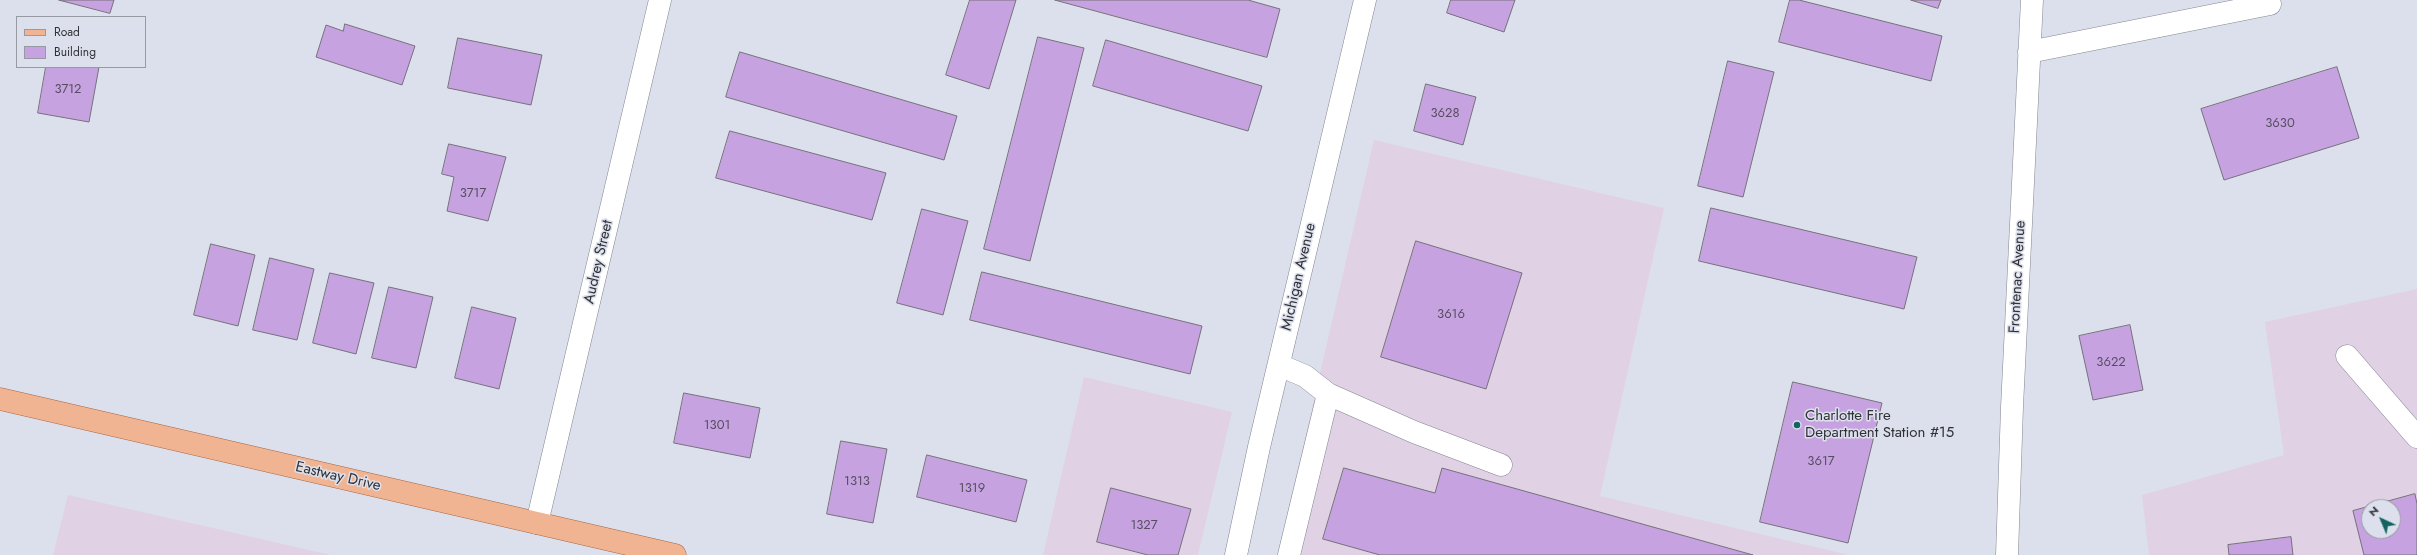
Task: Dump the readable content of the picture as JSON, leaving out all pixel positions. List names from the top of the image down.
{
  "streets": {
    "main road": ["Eastway Drive"],
    "street": ["Audrey Street", "Michigan Avenue", "Frontenac Avenue"]
  },
  "crossings": [
    ["Audrey Street", "Eastway Drive"]
  ],
  "places": ["Charlotte Fire Department Station #15"],
  "house_numbers": [
    "3712",
    "3628",
    "3630",
    "3717",
    "3616",
    "3622",
    "1301",
    "3617",
    "1313",
    "1319",
    "1327"
  ],
  "legend": ["Road", "Building"],
  "north": "top left"
}
